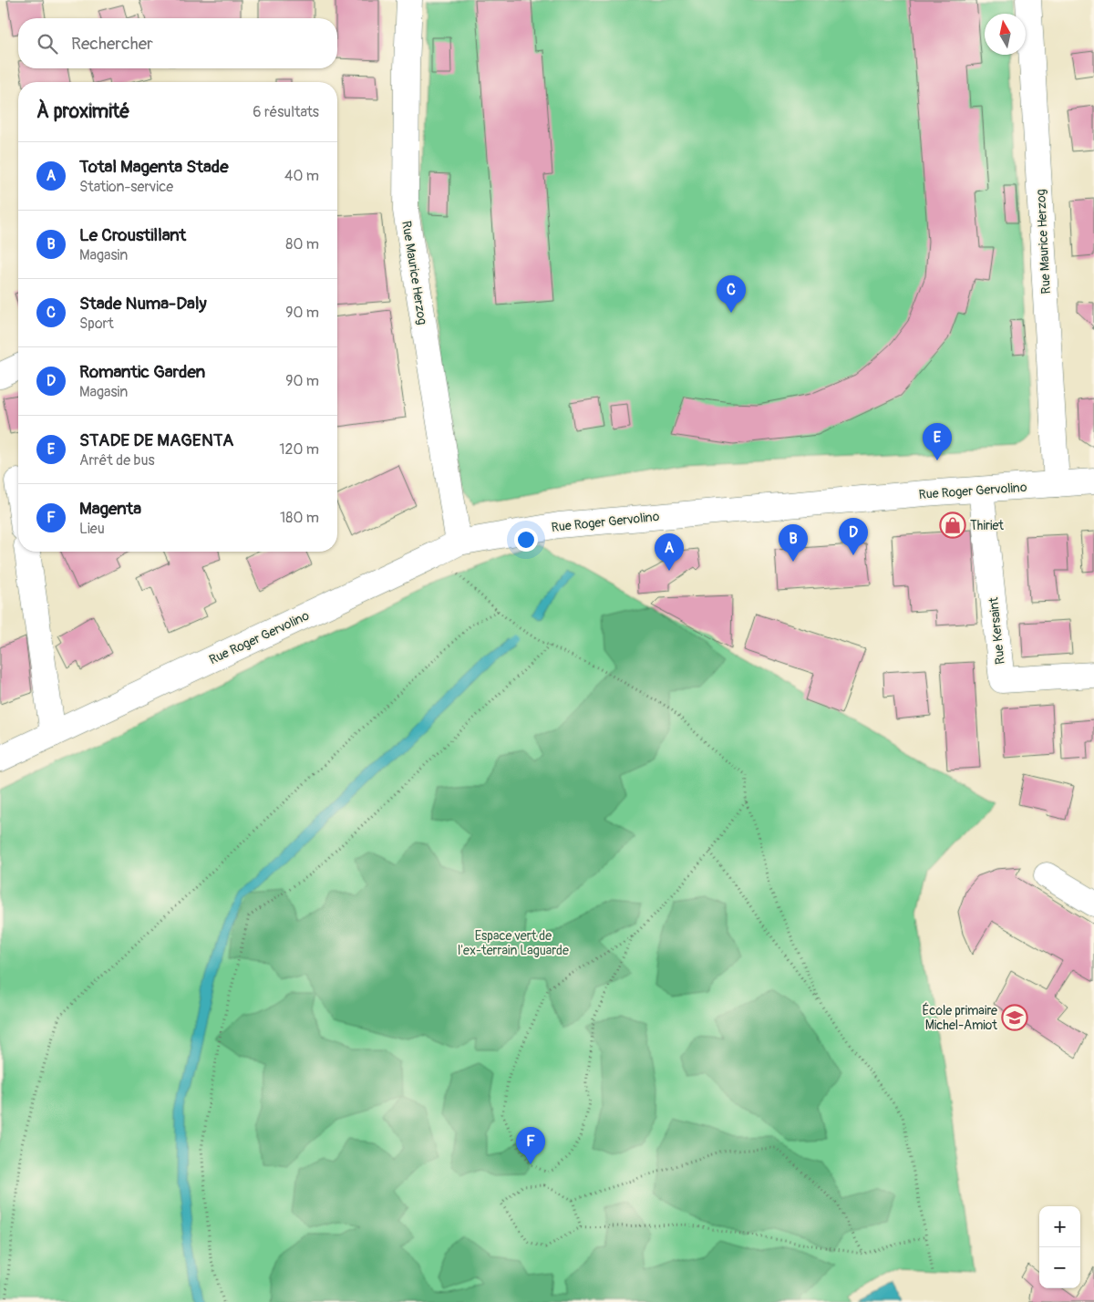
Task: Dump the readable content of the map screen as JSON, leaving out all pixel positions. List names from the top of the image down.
{
  "streets": {
    "main road": ["Rue Maurice Herzog", "Rue Roger Gervolino", "Rue Kersaint"]
  },
  "crossings": [
    ["Rue Maurice Herzog", "Rue Roger Gervolino"],
    ["Rue Roger Gervolino", "Rue Kersaint"]
  ],
  "parks": ["Espace vert de l'ex-terrain Laguarde"],
  "places": {
    "shop": ["Thiriet"],
    "school or university": ["École primaire Michel-Amiot"]
  },
  "north": "top",
  "page": {
    "search": "Rechercher",
    "heading": ["À proximité", "6 résultats"],
    "list": [
      {
        "mark": "A",
        "name": "Total Magenta Stade",
        "note": "Station-service",
        "value": "40 m"
      },
      {
        "mark": "B",
        "name": "Le Croustillant",
        "note": "Magasin",
        "value": "80 m"
      },
      {
        "mark": "C",
        "name": "Stade Numa-Daly",
        "note": "Sport",
        "value": "90 m"
      },
      {
        "mark": "D",
        "name": "Romantic Garden",
        "note": "Magasin",
        "value": "90 m"
      },
      {
        "mark": "E",
        "name": "STADE DE MAGENTA",
        "note": "Arrêt de bus",
        "value": "120 m"
      },
      {
        "mark": "F",
        "name": "Magenta",
        "note": "Lieu",
        "value": "180 m"
      }
    ],
    "pins": [
      "C",
      "E",
      "D",
      "B",
      "A",
      "F"
    ],
    "map_buttons": ["+", "−"]
  }
}
